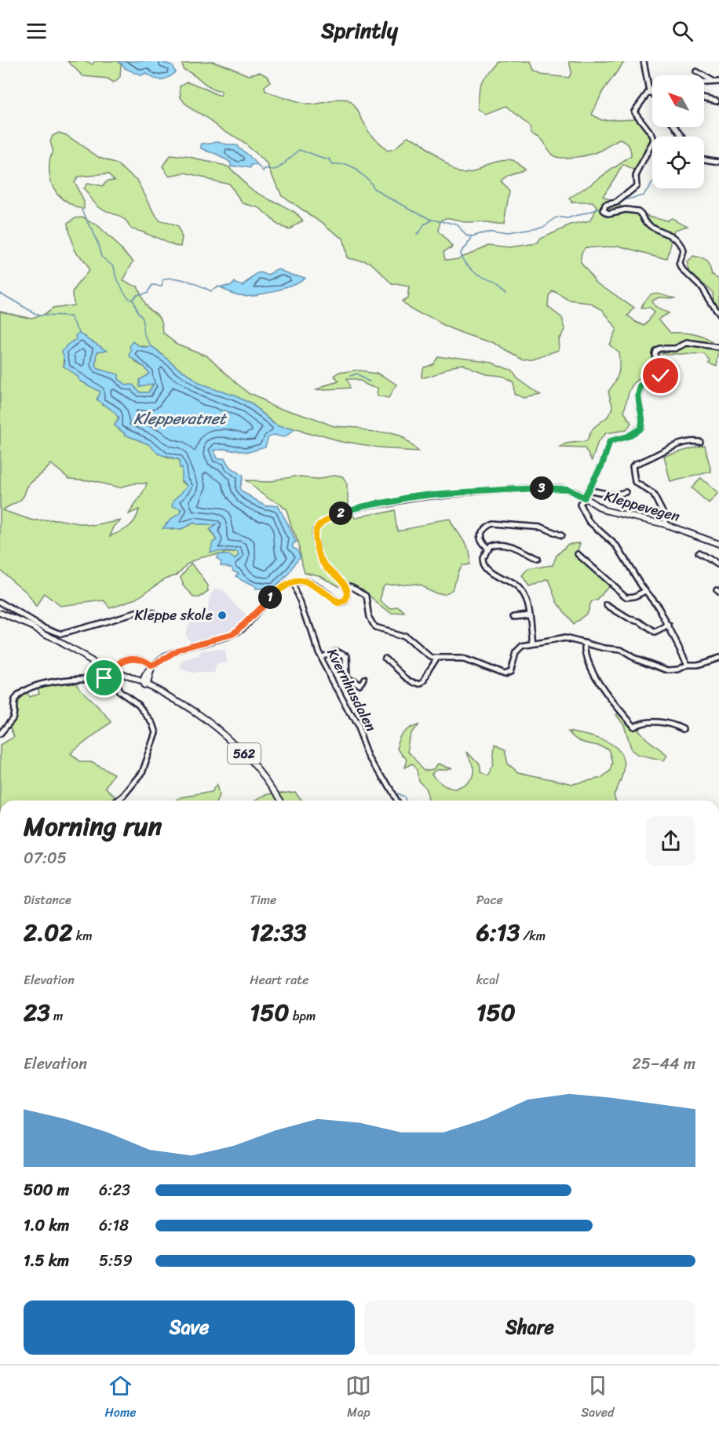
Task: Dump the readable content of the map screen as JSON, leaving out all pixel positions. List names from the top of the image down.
{
  "streets": {
    "main road": ["Kleppevegen", "562"],
    "street": ["Kvernhusdalen"]
  },
  "water": ["Kleppevatnet"],
  "places": ["Kleppe skole"],
  "north": "top left",
  "page": {
    "header": "Sprintly",
    "pins": ["3", "2", "1"],
    "heading": ["Morning run", "07:05"],
    "stats": [
      ["Distance", "2.02 km"],
      ["Time", "12:33"],
      ["Pace", "6:13 /km"],
      ["Elevation", "23 m"],
      ["Heart rate", "150 bpm"],
      ["kcal", "150"]
    ],
    "chart": ["Elevation", "25–44 m"],
    "list": [
      {
        "name": "500 m",
        "note": "6:23"
      },
      {
        "name": "1.0 km",
        "note": "6:18"
      },
      {
        "name": "1.5 km",
        "note": "5:59"
      }
    ],
    "buttons": ["Save", "Share"],
    "tabs": ["Home", "Map", "Saved"]
  }
}
